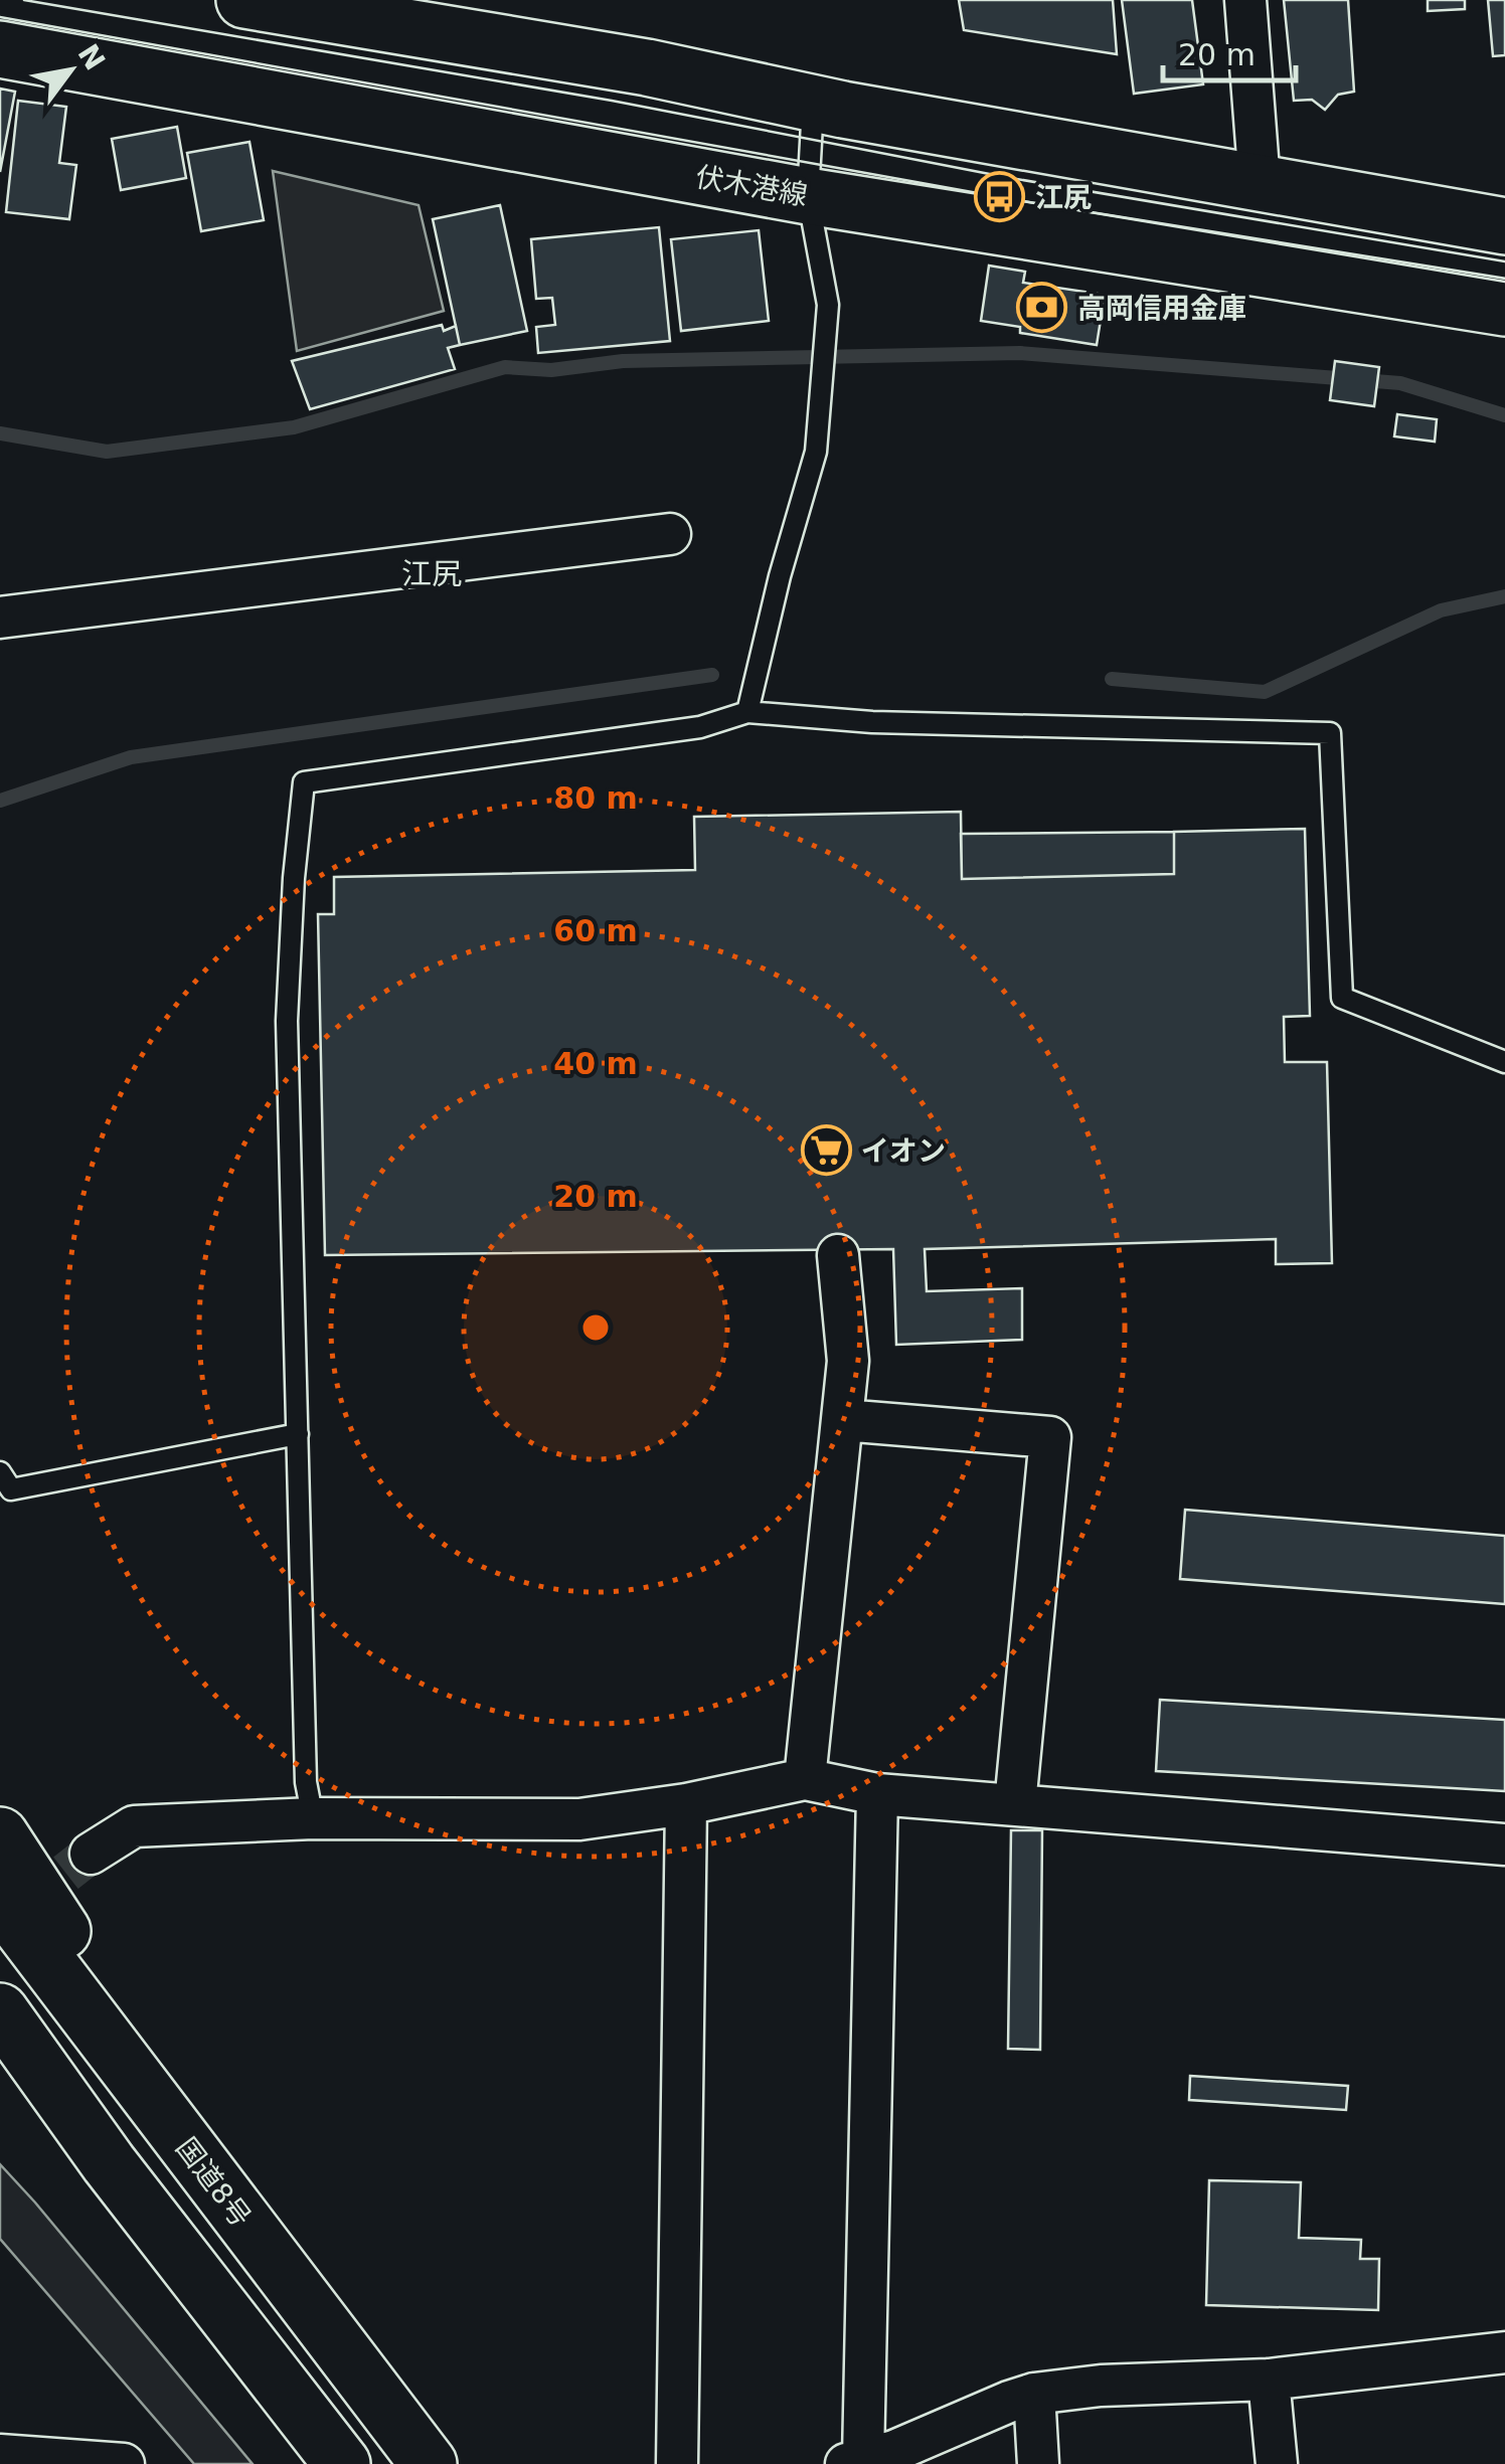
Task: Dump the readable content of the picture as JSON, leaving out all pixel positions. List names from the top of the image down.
{
  "streets": {
    "main road": ["伏木港線", "国道8号"]
  },
  "districts": ["江尻"],
  "places": {
    "bus stop": ["江尻"],
    "bank": ["高岡信用金庫"],
    "supermarket": ["イオン"]
  },
  "scale_bar": "20 m",
  "north": "top right",
  "rings": [
    "80 m",
    "60 m",
    "40 m",
    "20 m"
  ]
}
